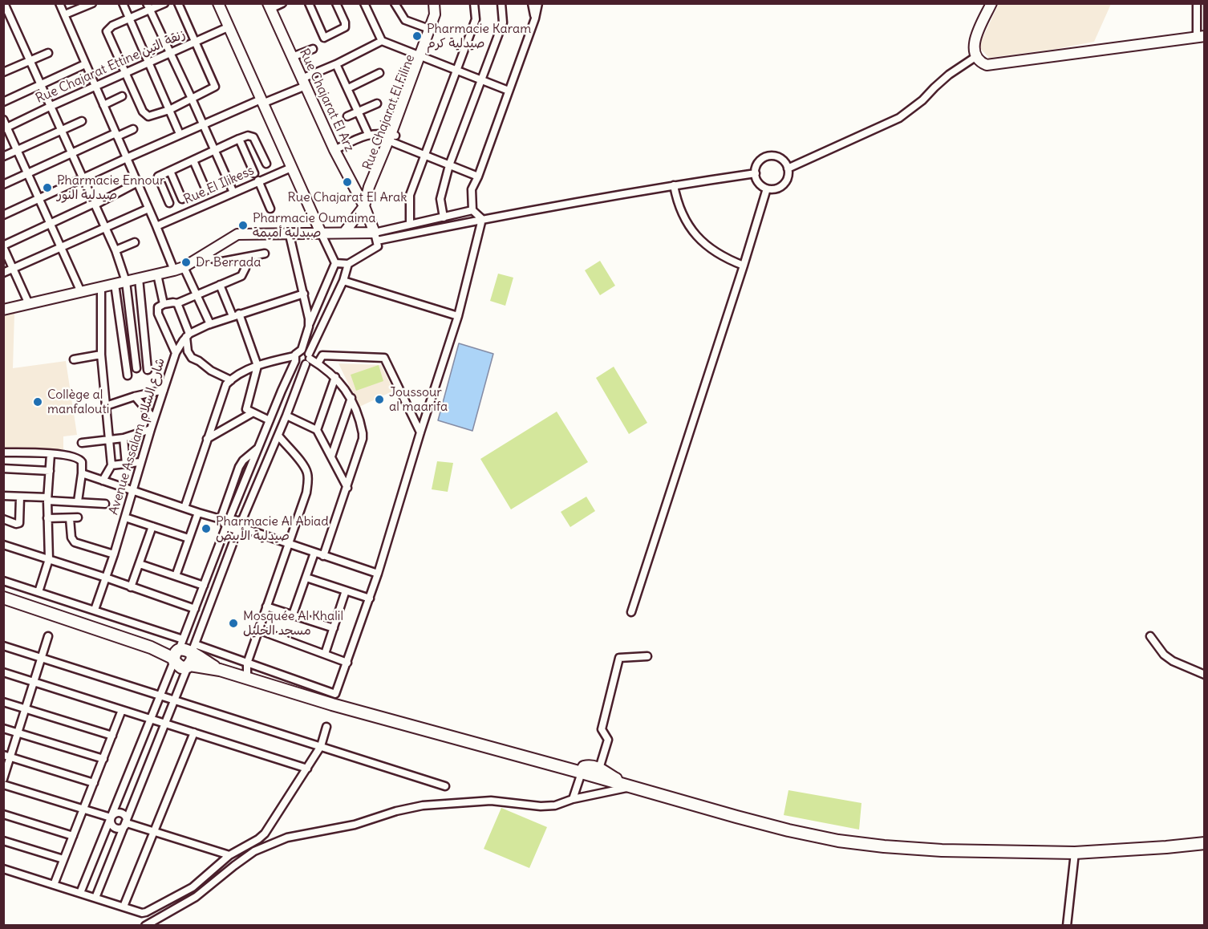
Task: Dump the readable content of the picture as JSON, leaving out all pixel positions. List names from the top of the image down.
{
  "streets": {
    "street": [
      "Rue Chajarat Ettine زنقة التين",
      "Rue Chajarat El Arz",
      "Rue Chajarat El Filine",
      "Rue El Ilikess",
      "Avenue Assalam شارع السلام"
    ]
  },
  "crossings": [
    ["Rue Chajarat El Arz", "Rue Chajarat El Filine"]
  ],
  "places": [
    "Pharmacie Karam صيدلية كرم",
    "Rue Chajarat El Arak",
    "Pharmacie Ennour صيدلية النور",
    "Pharmacie Oumaima صيدلية أميمة",
    "Dr Berrada",
    "Joussour al maarifa",
    "Collège al manfalouti",
    "Pharmacie Al Abiad صيدلية الأبيض",
    "Mosquée Al Khalil مسجد الخليل"
  ]
}
